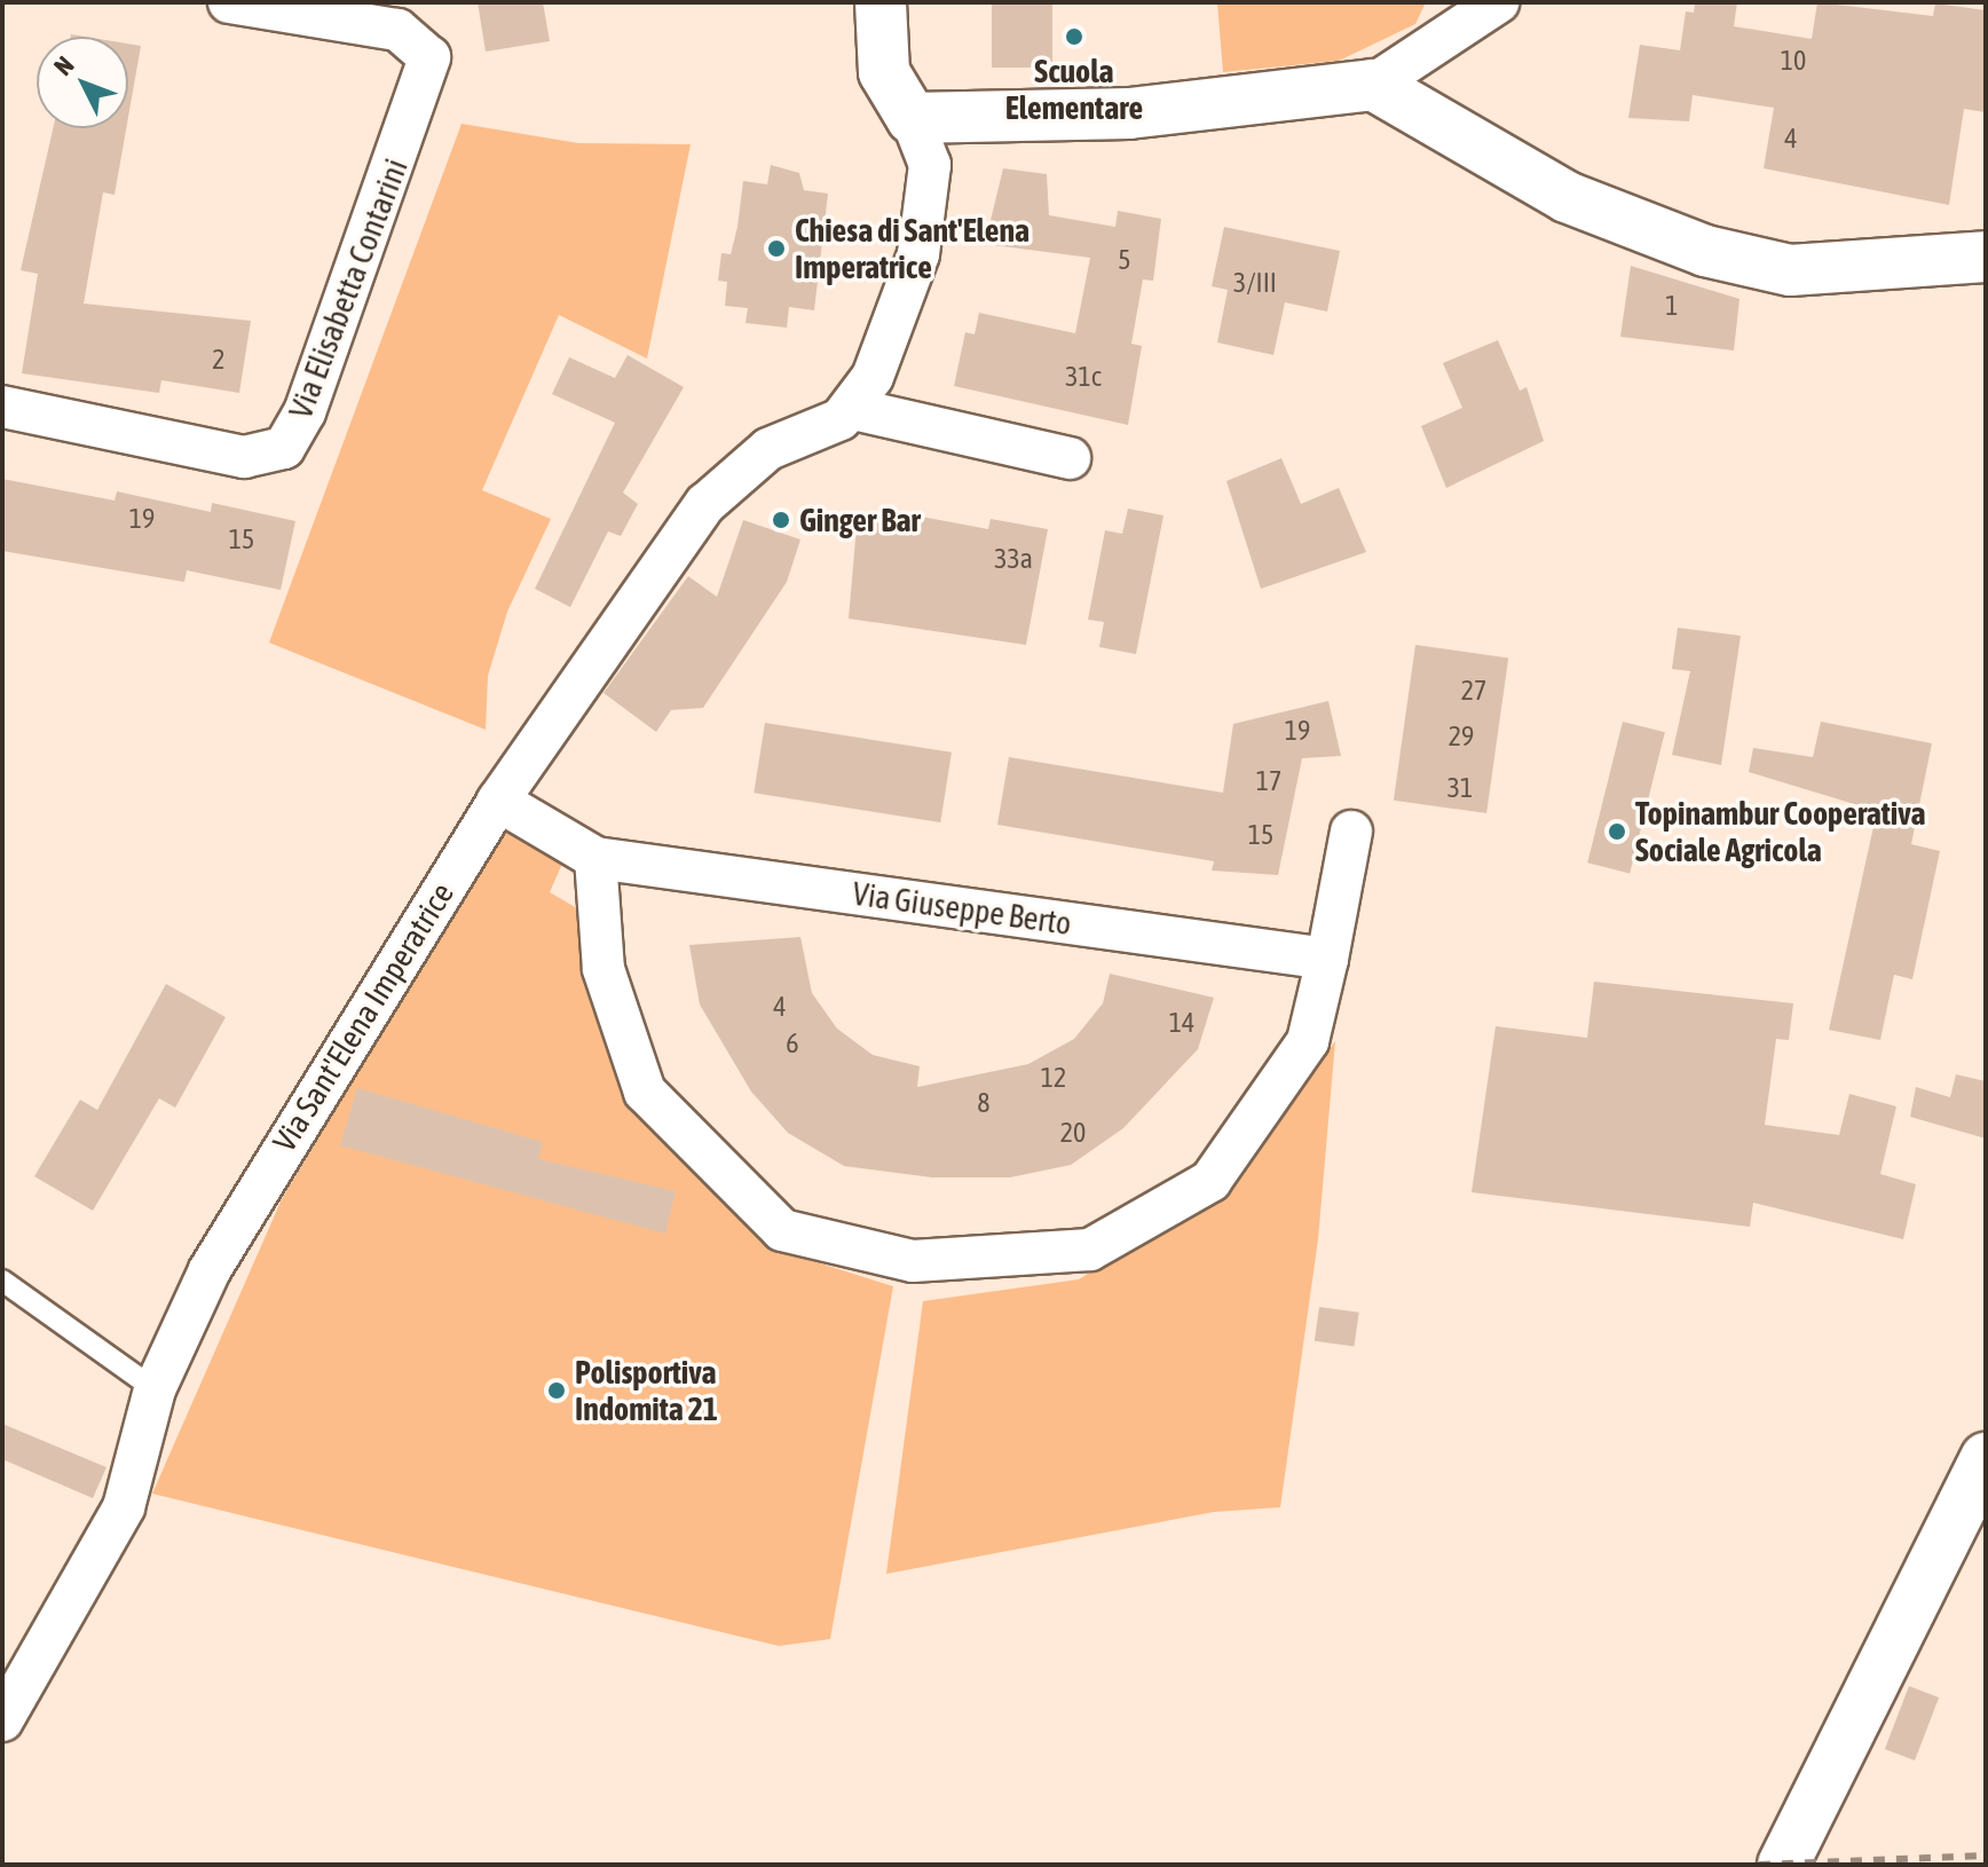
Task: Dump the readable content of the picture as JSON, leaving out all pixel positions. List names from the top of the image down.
{
  "streets": {
    "street": ["Via Elisabetta Contarini", "Via Giuseppe Berto", "Via Sant'Elena Imperatrice"]
  },
  "crossings": [
    ["Via Giuseppe Berto", "Via Sant'Elena Imperatrice"]
  ],
  "places": [
    "Scuola Elementare",
    "Chiesa di Sant'Elena Imperatrice",
    "Ginger Bar",
    "Topinambur Cooperativa Sociale Agricola",
    "Polisportiva Indomita 21"
  ],
  "house_numbers": [
    "10",
    "4",
    "5",
    "3/III",
    "1",
    "2",
    "31c",
    "19",
    "15",
    "33a",
    "27",
    "19",
    "29",
    "17",
    "31",
    "15",
    "4",
    "14",
    "6",
    "12",
    "8",
    "20"
  ],
  "north": "top left"
}
